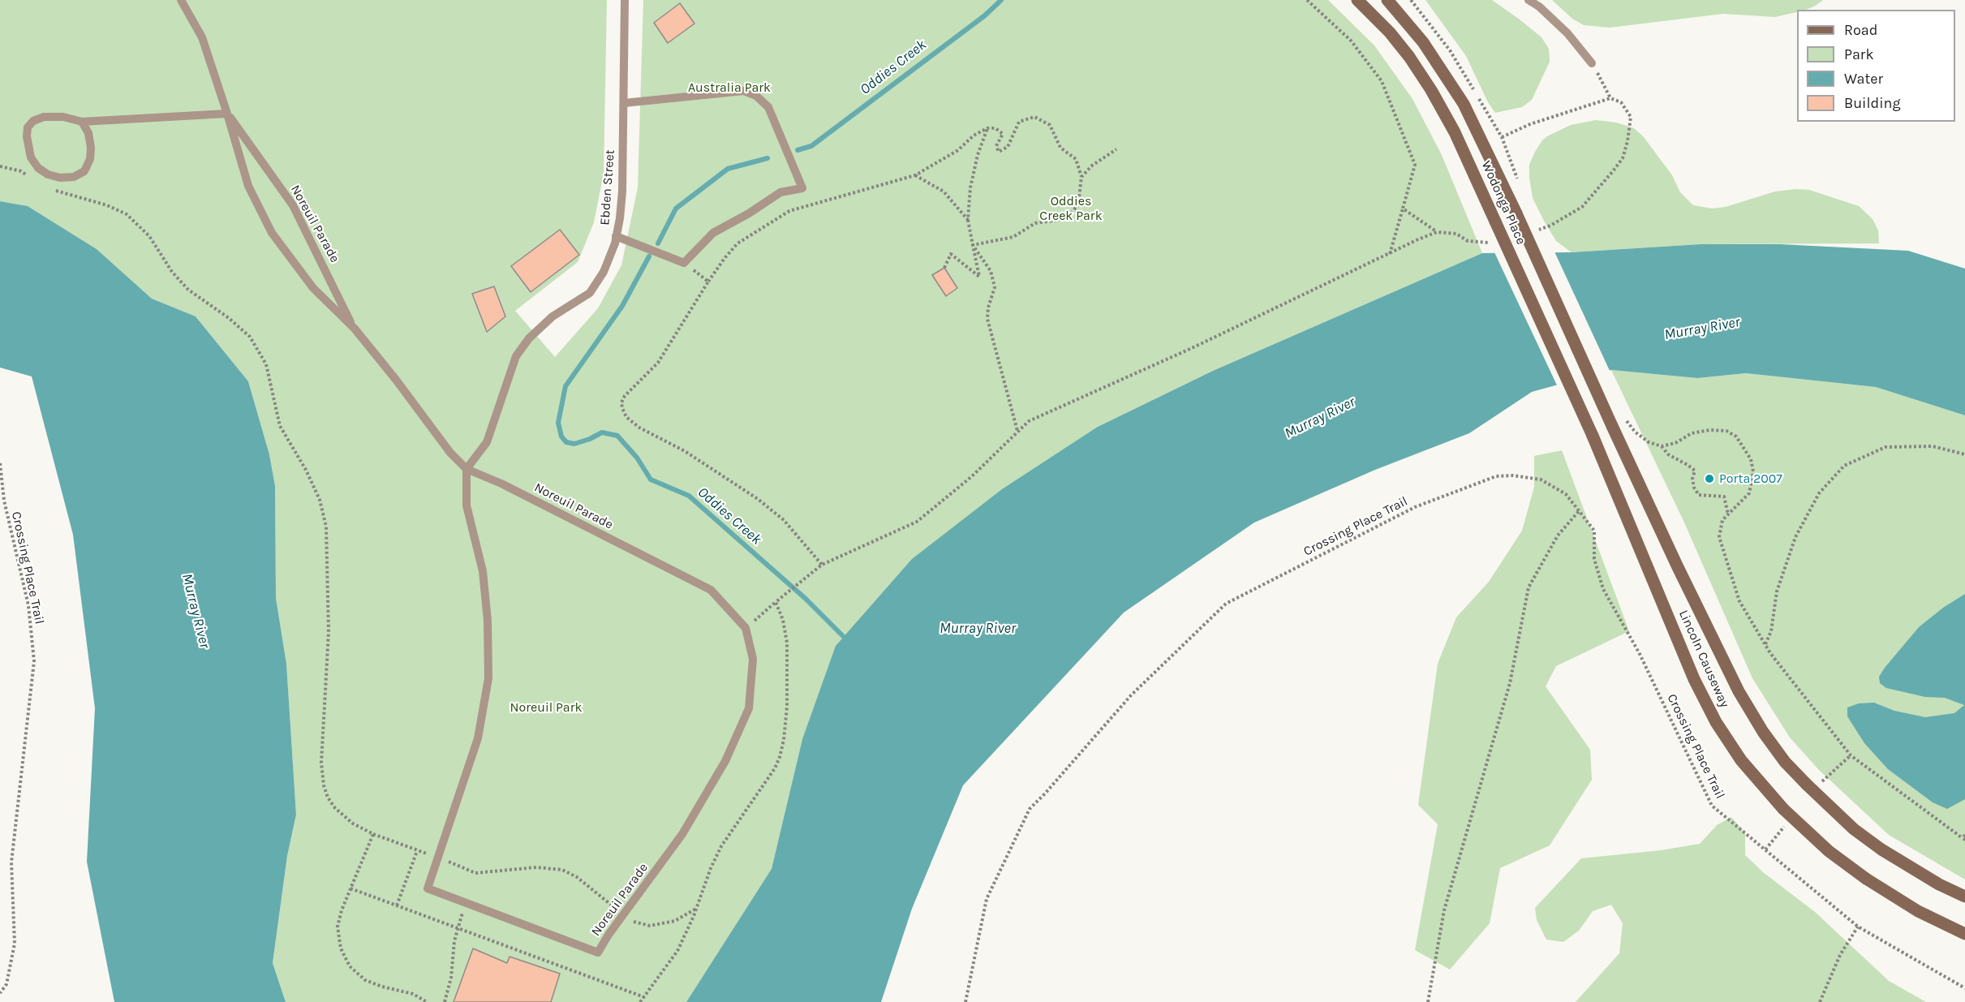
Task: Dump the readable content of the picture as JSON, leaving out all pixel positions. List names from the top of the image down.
{
  "streets": {
    "main road": ["Wodonga Place", "Lincoln Causeway"],
    "lane": ["Ebden Street", "Noreuil Parade"],
    "path": ["Crossing Place Trail"]
  },
  "crossings": [
    ["Ebden Street", "Noreuil Parade"],
    ["Wodonga Place", "Lincoln Causeway"]
  ],
  "water": ["Oddies Creek", "Murray River"],
  "parks": ["Australia Park", "Oddies Creek Park", "Noreuil Park"],
  "places": ["Porta 2007"],
  "legend": [
    "Road",
    "Park",
    "Water",
    "Building"
  ]
}
